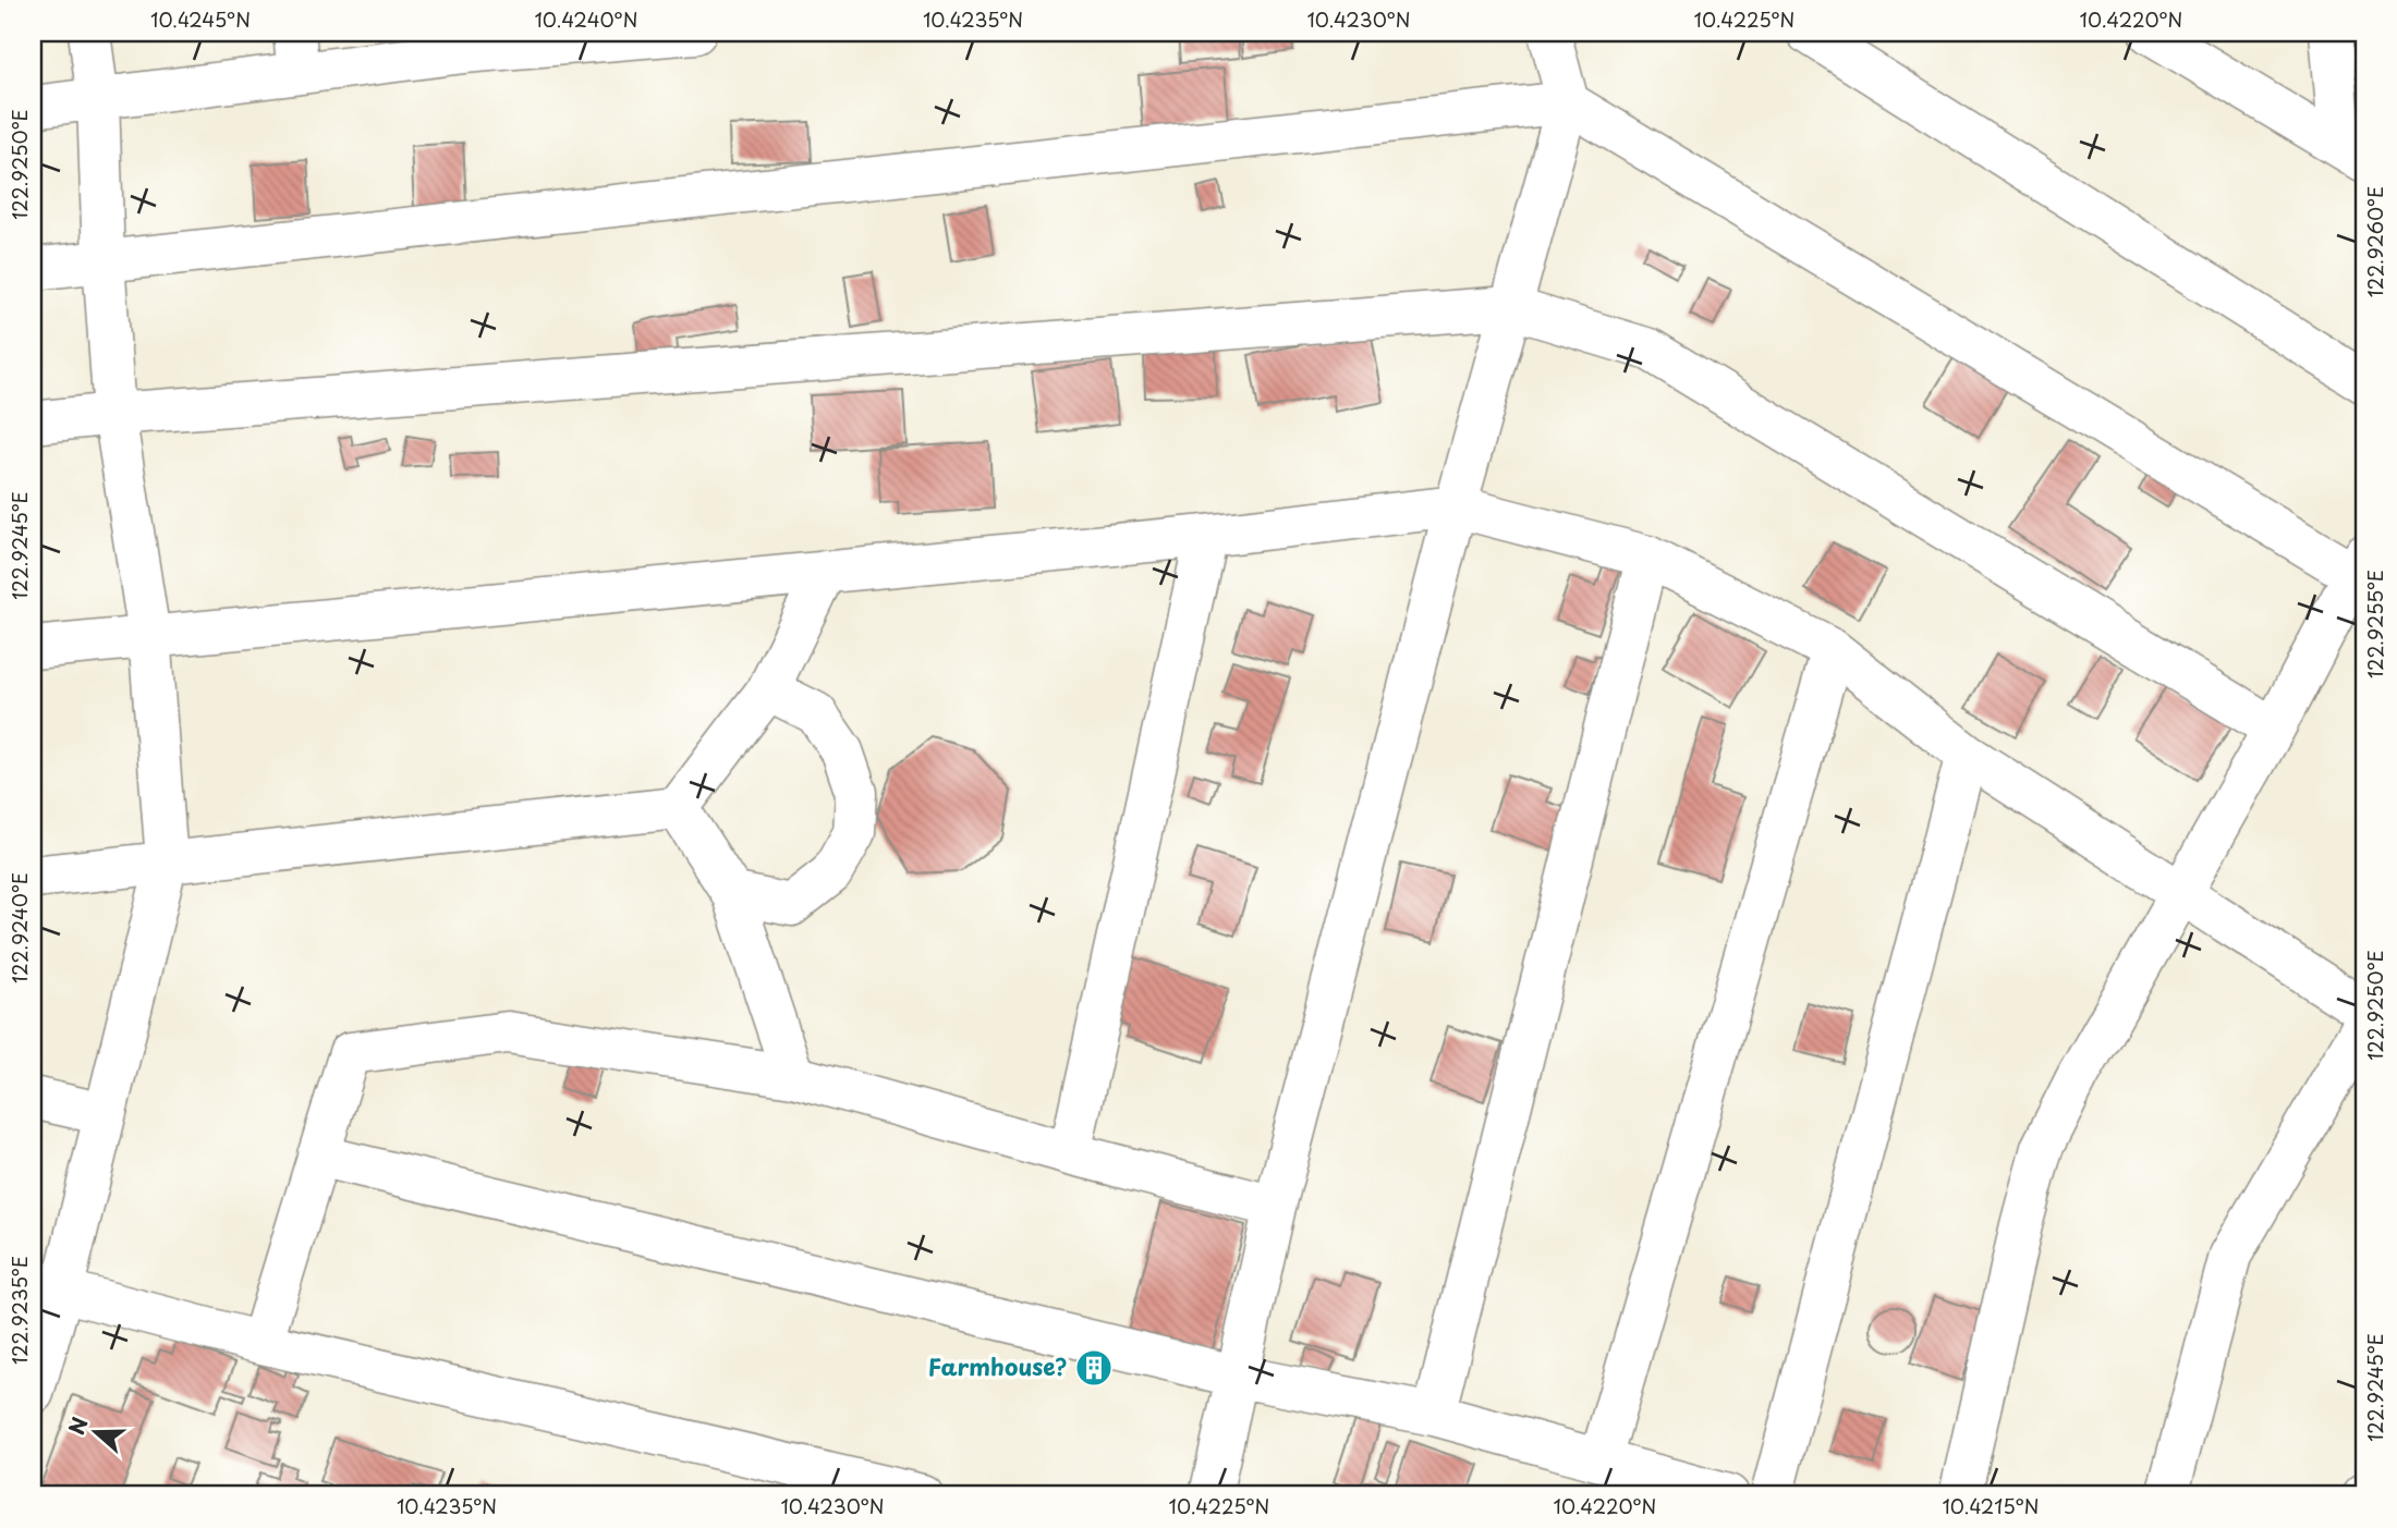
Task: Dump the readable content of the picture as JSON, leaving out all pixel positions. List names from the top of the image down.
{
  "places": {
    "building": ["Farmhouse?"]
  },
  "north": "left",
  "coordinates": [
    "10.4245°N",
    "10.4240°N",
    "10.4235°N",
    "10.4230°N",
    "10.4225°N",
    "10.4220°N",
    "122.9250°E",
    "122.9260°E",
    "122.9245°E",
    "122.9255°E",
    "122.9240°E",
    "122.9235°E",
    "10.4215°N"
  ]
}
